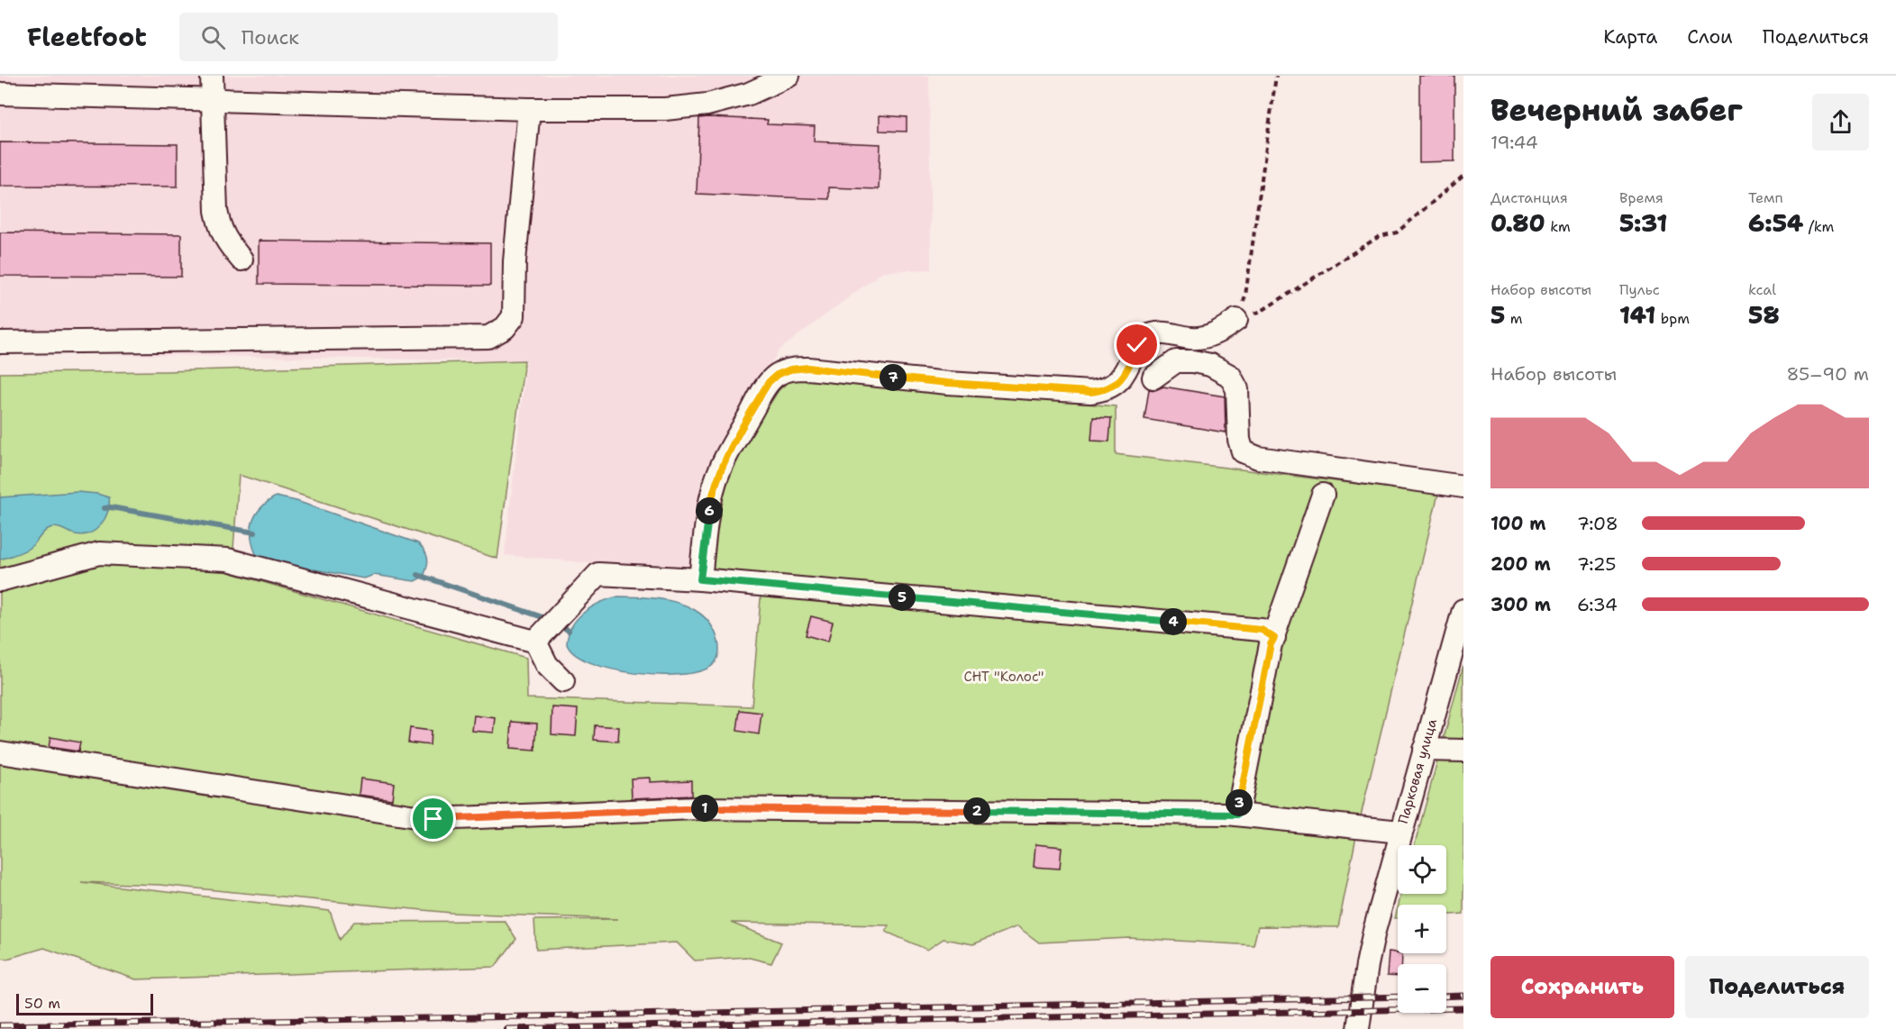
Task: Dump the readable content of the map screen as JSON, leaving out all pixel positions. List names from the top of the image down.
{
  "streets": {
    "street": ["Парковая улица"]
  },
  "parks": ["СНТ \"Колос\""],
  "scale_bar": "50 m",
  "page": {
    "header": "Fleetfoot",
    "search": "Поиск",
    "nav": ["Карта", "Слои", "Поделиться"],
    "heading": ["Вечерний забег", "19:44"],
    "stats": [
      ["Дистанция", "0.80 km"],
      ["Время", "5:31"],
      ["Темп", "6:54 /km"],
      ["Набор высоты", "5 m"],
      ["Пульс", "141 bpm"],
      ["kcal", "58"]
    ],
    "chart": ["Набор высоты", "85–90 m"],
    "pins": [
      "7",
      "6",
      "5",
      "4",
      "3",
      "1",
      "2"
    ],
    "list": [
      {
        "name": "100 m",
        "note": "7:08"
      },
      {
        "name": "200 m",
        "note": "7:25"
      },
      {
        "name": "300 m",
        "note": "6:34"
      }
    ],
    "map_buttons": ["+", "−"],
    "buttons": ["Сохранить", "Поделиться"],
    "scale": "50 m"
  }
}
